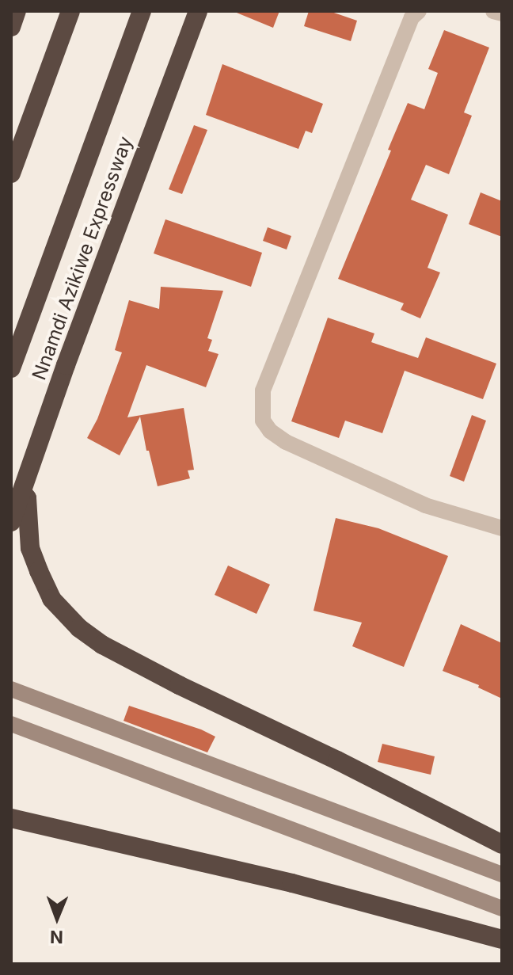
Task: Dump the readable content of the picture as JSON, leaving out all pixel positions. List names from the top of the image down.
{
  "streets": {
    "highway": ["Nnamdi Azikiwe Expressway"]
  },
  "north": "bottom"
}
